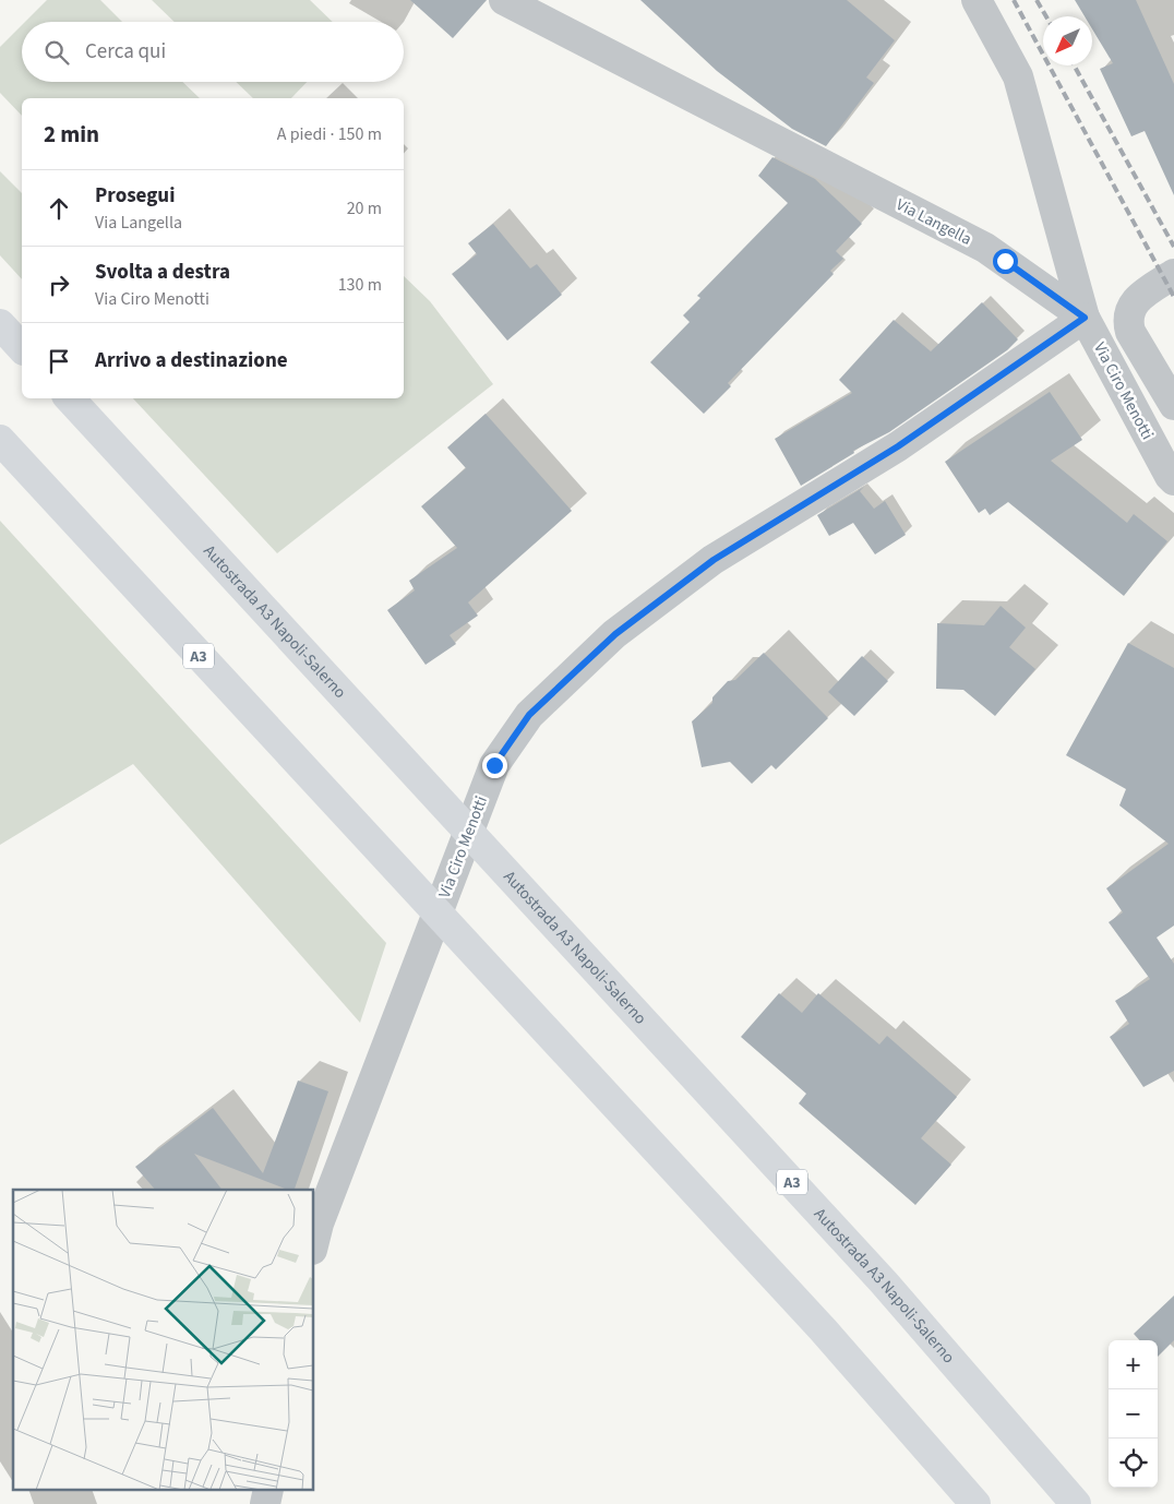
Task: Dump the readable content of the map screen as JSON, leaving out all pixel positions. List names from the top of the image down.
{
  "streets": {
    "highway": ["Autostrada A3 Napoli-Salerno", "A3"],
    "street": ["Via Langella", "Via Ciro Menotti"]
  },
  "crossings": [
    ["Via Langella", "Via Ciro Menotti"]
  ],
  "north": "bottom left",
  "page": {
    "search": "Cerca qui",
    "heading": ["2 min", "A piedi · 150 m"],
    "list": [
      ["Prosegui", "Via Langella", "20 m"],
      ["Svolta a destra", "Via Ciro Menotti", "130 m"],
      "Arrivo a destinazione"
    ],
    "map_buttons": ["+", "−"]
  }
}
